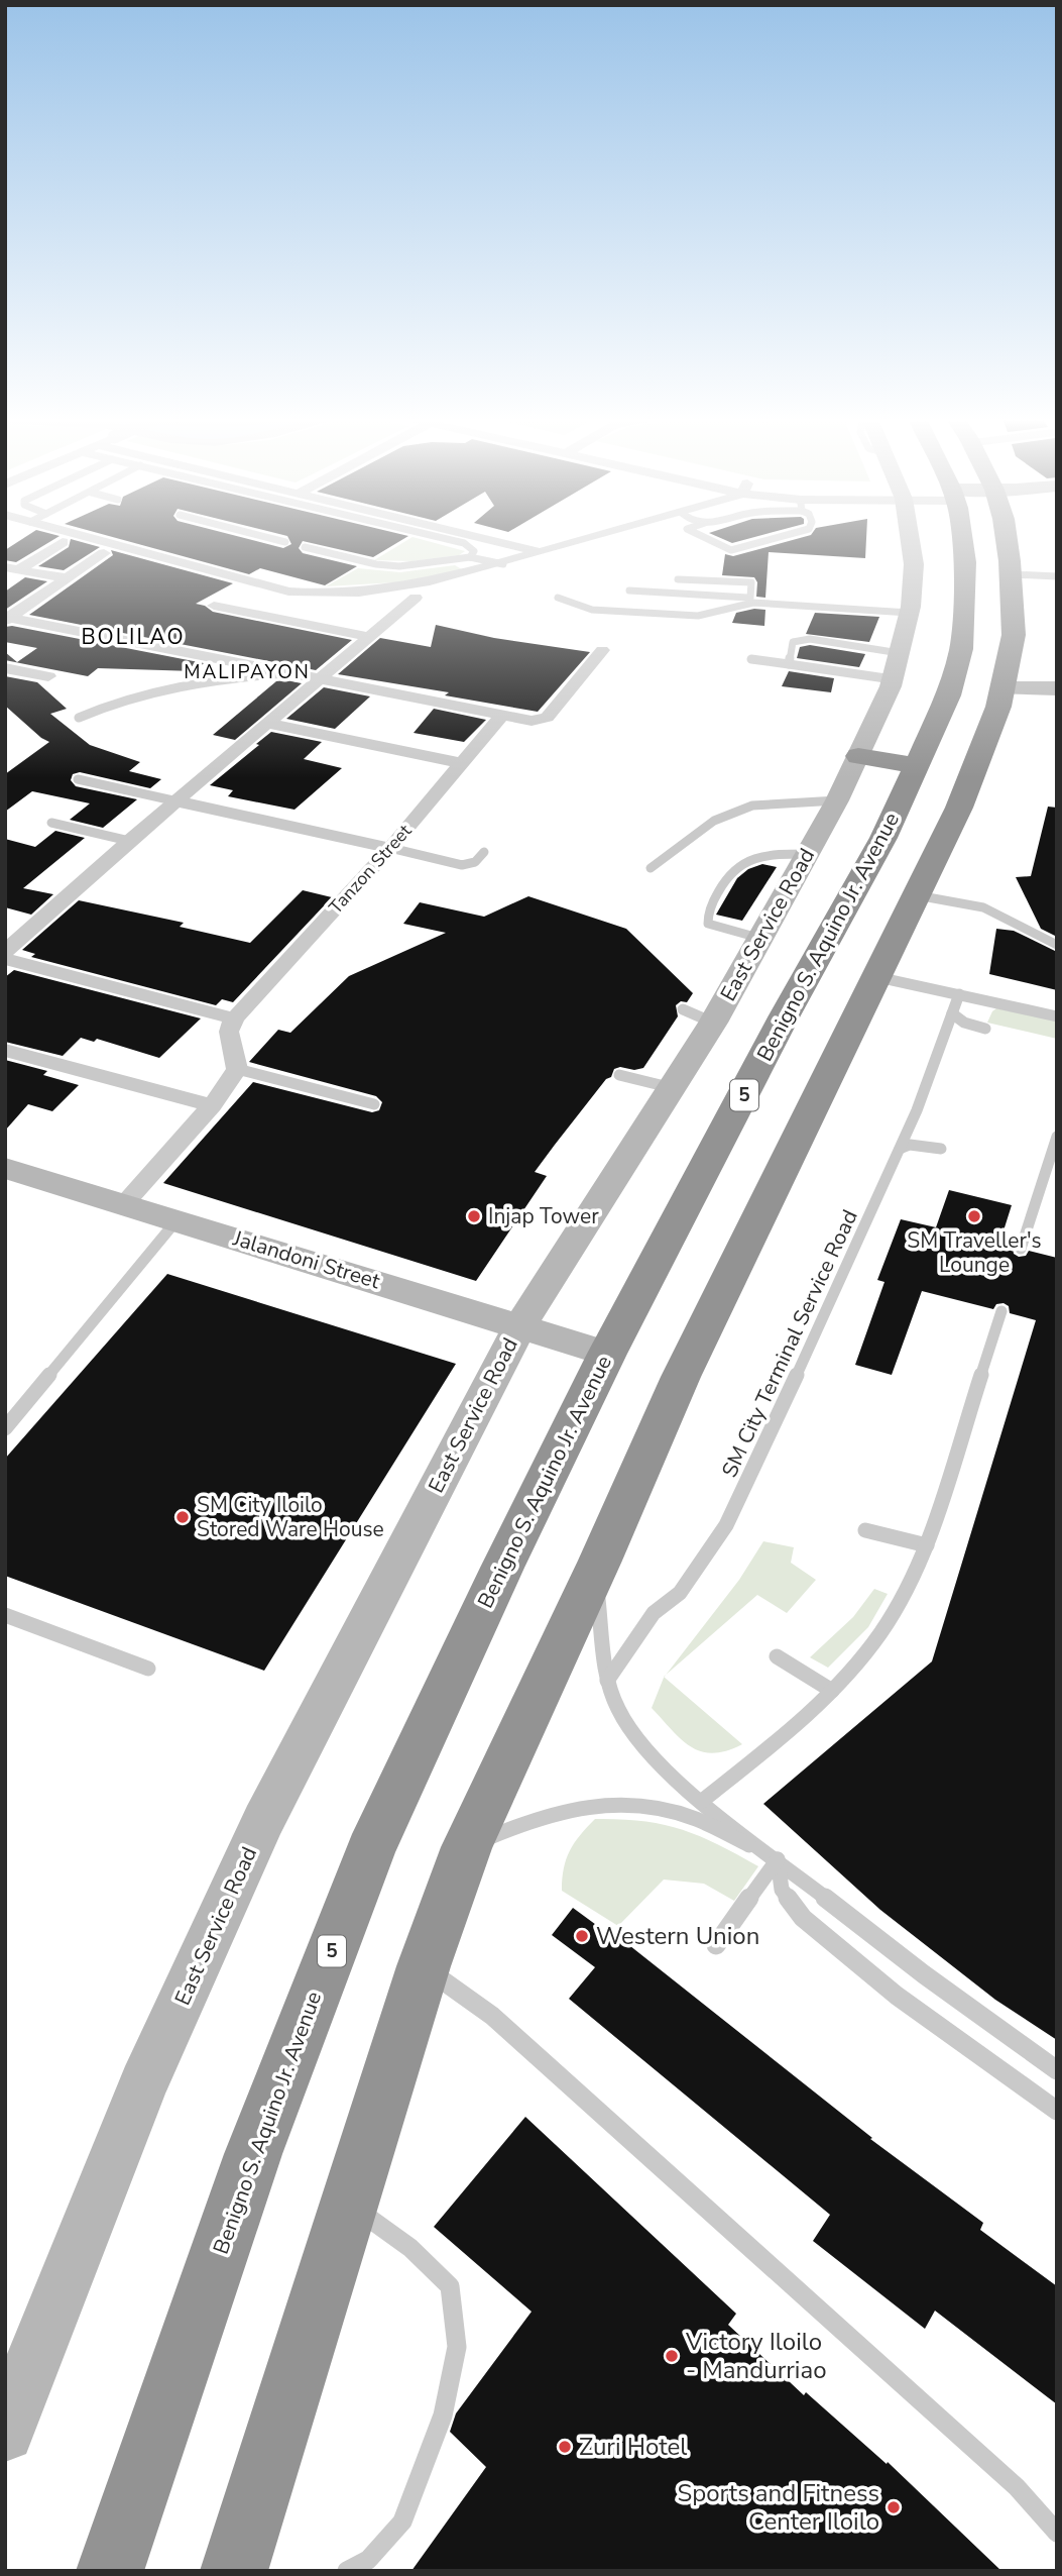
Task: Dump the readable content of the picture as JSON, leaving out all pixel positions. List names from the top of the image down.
{
  "streets": {
    "highway": ["Benigno S. Aquino Jr. Avenue", "5"],
    "street": ["Tanzon Street", "East Service Road", "Jalandoni Street"],
    "lane": ["SM City Terminal Service Road"]
  },
  "crossings": [
    ["East Service Road", "Jalandoni Street"],
    ["Benigno S. Aquino Jr. Avenue", "Jalandoni Street"]
  ],
  "districts": ["BOLILAO", "MALIPAYON"],
  "places": [
    "Injap Tower",
    "SM Traveller's Lounge",
    "SM City Iloilo Stored Ware House",
    "Western Union",
    "Victory Iloilo - Mandurriao",
    "Zuri Hotel",
    "Sports and Fitness Center Iloilo"
  ]
}
